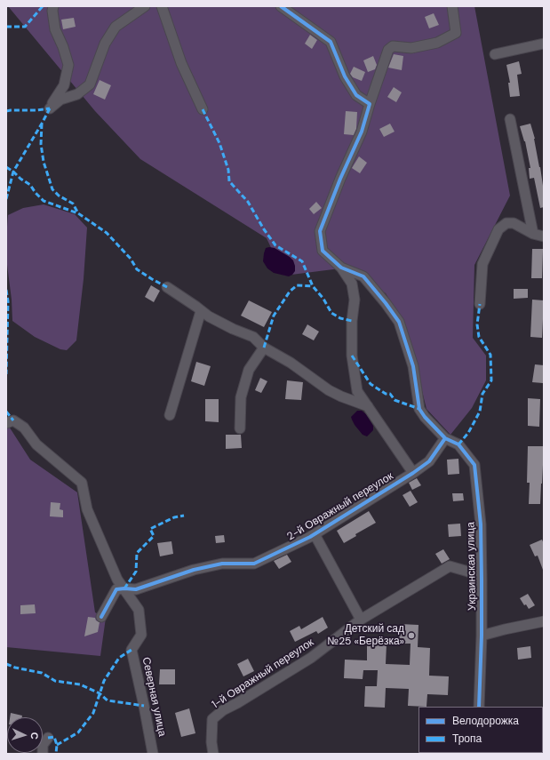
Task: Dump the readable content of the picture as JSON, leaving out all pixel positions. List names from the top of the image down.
{
  "streets": {
    "street": [
      "2-й Овражный переулок",
      "Украинская улица",
      "1-й Овражный переулок",
      "Северная улица"
    ]
  },
  "crossings": [
    ["2-й Овражный переулок", "Украинская улица"],
    ["2-й Овражный переулок", "1-й Овражный переулок"],
    ["2-й Овражный переулок", "Северная улица"],
    ["Украинская улица", "1-й Овражный переулок"]
  ],
  "places": ["Детский сад №25 «Берёзка»"],
  "legend": ["Велодорожка", "Тропа"],
  "north": "right"
}
